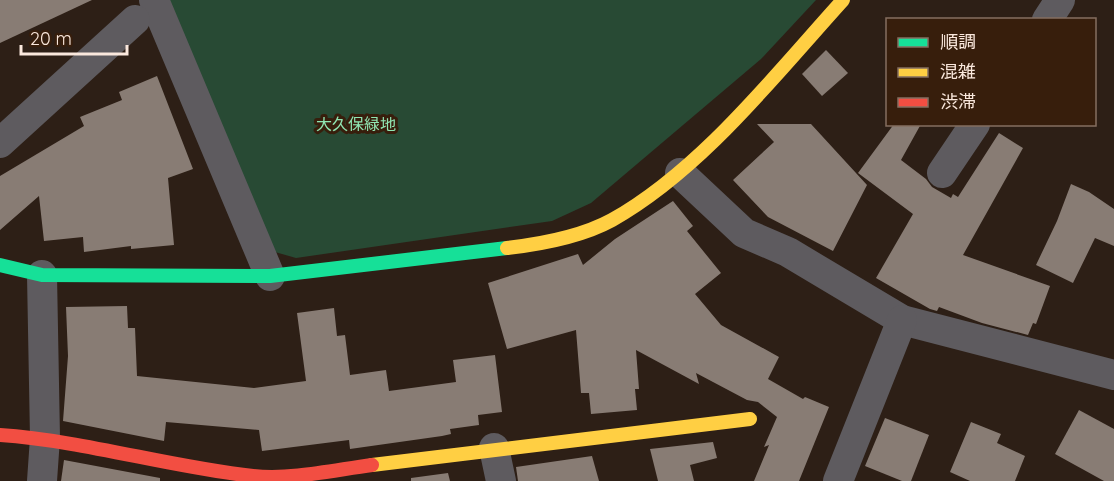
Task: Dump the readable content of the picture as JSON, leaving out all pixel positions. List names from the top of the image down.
{
  "parks": ["大久保緑地"],
  "legend": ["順調", "混雑", "渋滞"],
  "scale_bar": "20 m"
}
